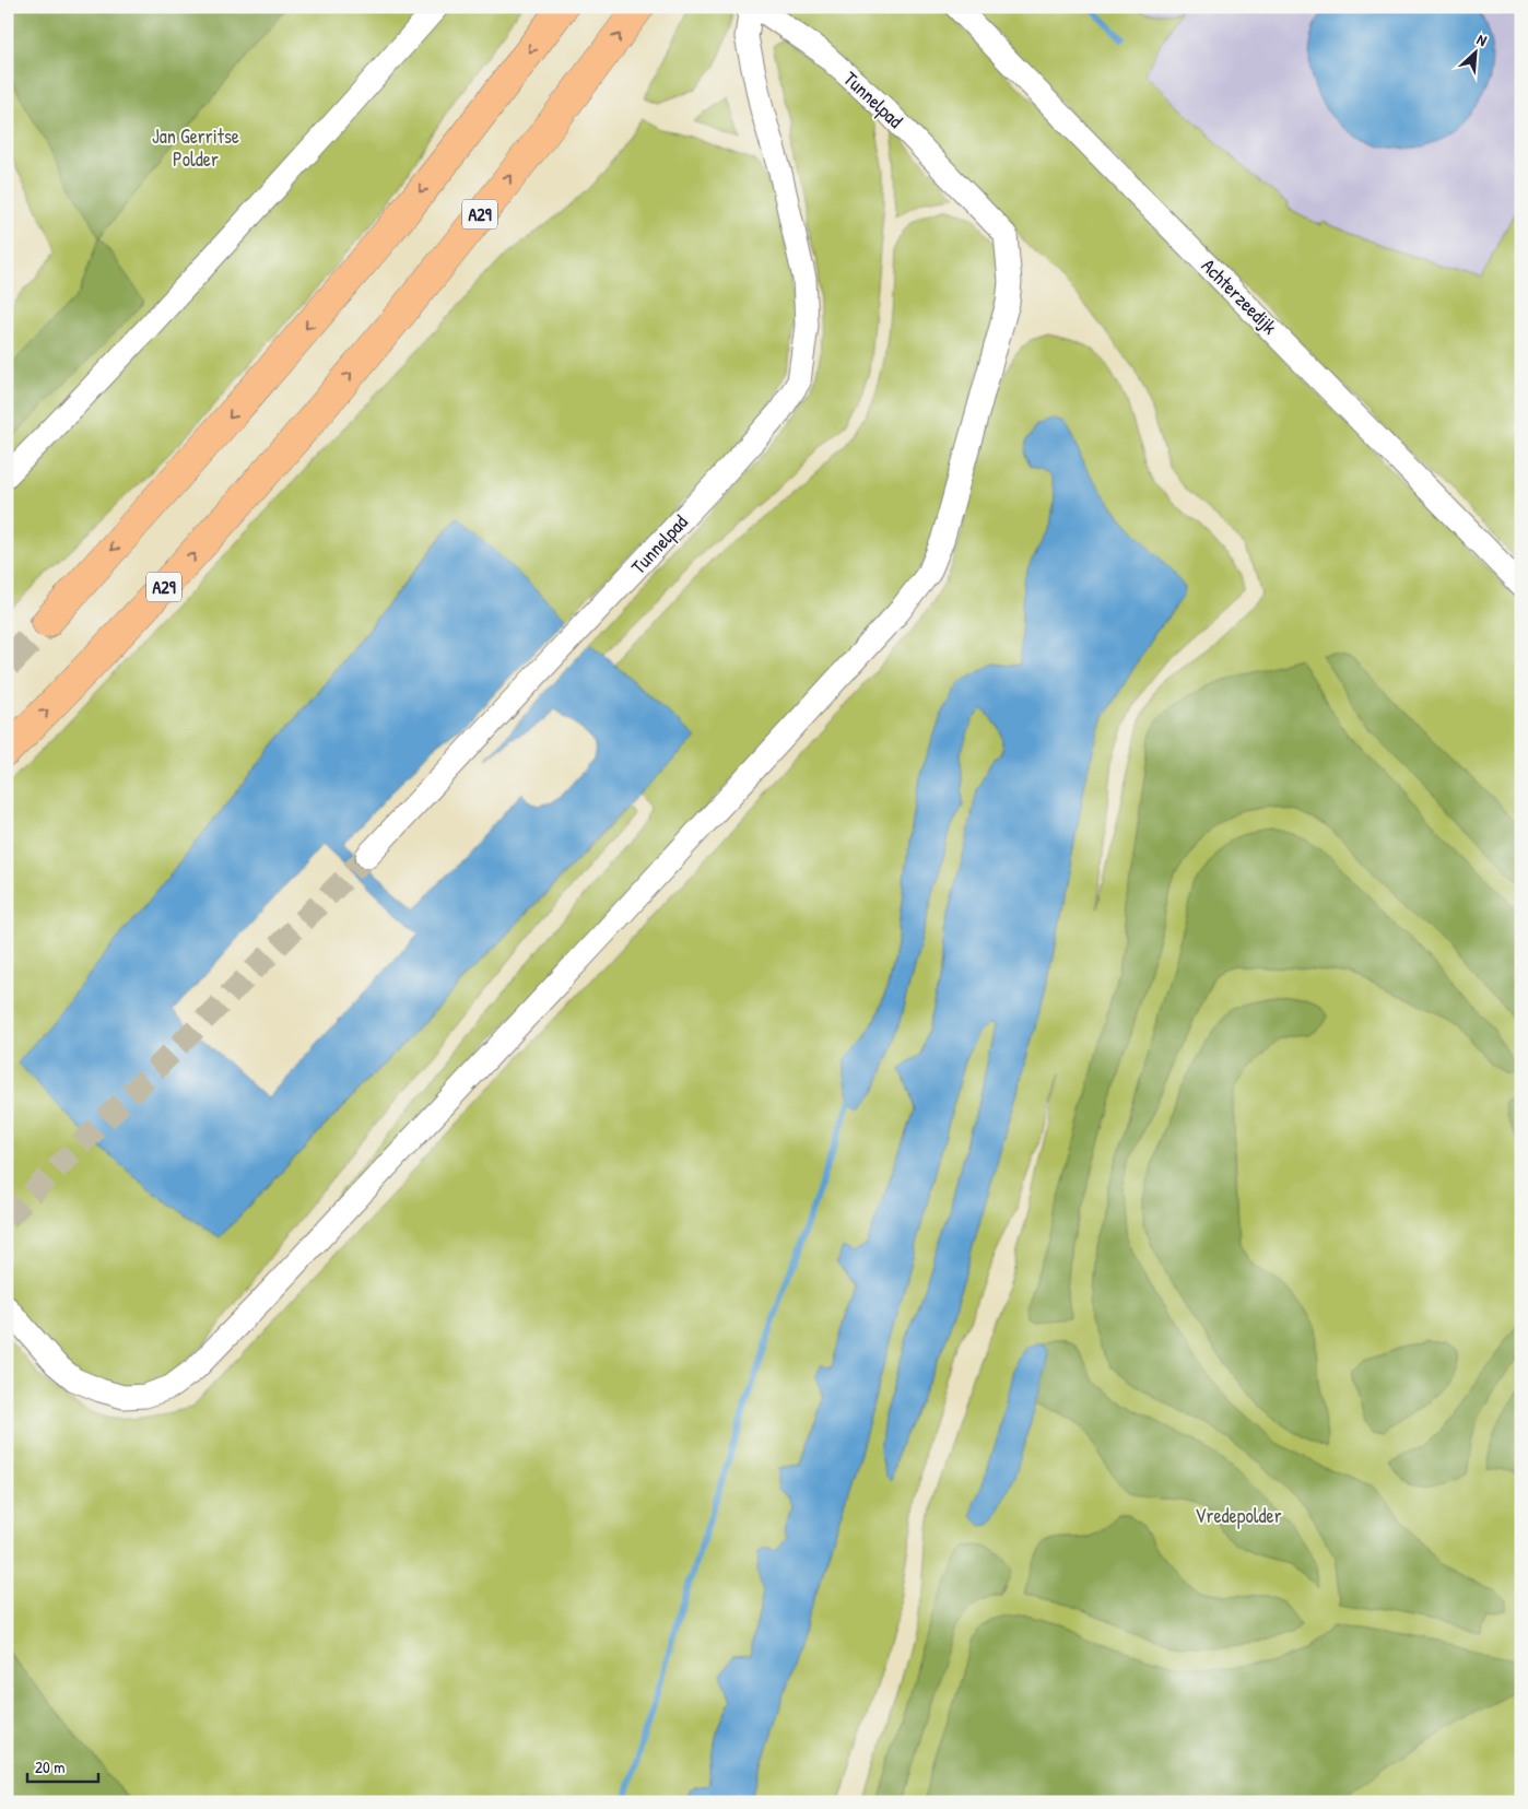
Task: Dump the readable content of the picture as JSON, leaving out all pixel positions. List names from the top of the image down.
{
  "streets": {
    "highway": ["A29"],
    "street": ["Tunnelpad", "Achterzeedijk"]
  },
  "parks": ["Jan Gerritse Polder", "Vredepolder"],
  "scale_bar": "20 m",
  "north": "top right"
}
